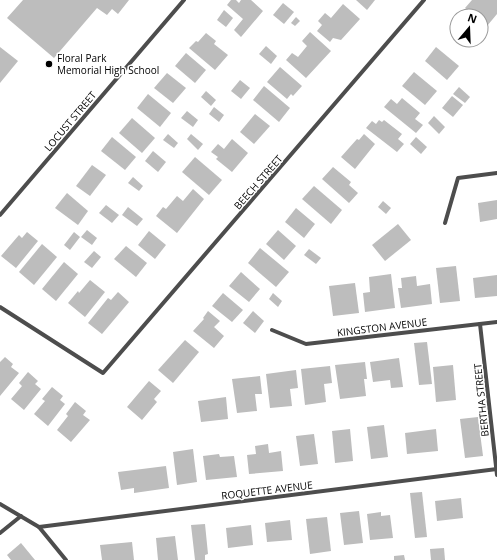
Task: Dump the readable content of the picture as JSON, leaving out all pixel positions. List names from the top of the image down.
{
  "streets": {
    "street": [
      "LOCUST STREET",
      "BEECH STREET",
      "KINGSTON AVENUE",
      "BERTHA STREET",
      "ROQUETTE AVENUE"
    ]
  },
  "crossings": [
    ["KINGSTON AVENUE", "BERTHA STREET"],
    ["BERTHA STREET", "ROQUETTE AVENUE"]
  ],
  "places": ["Floral Park Memorial High School"],
  "north": "top"
}
